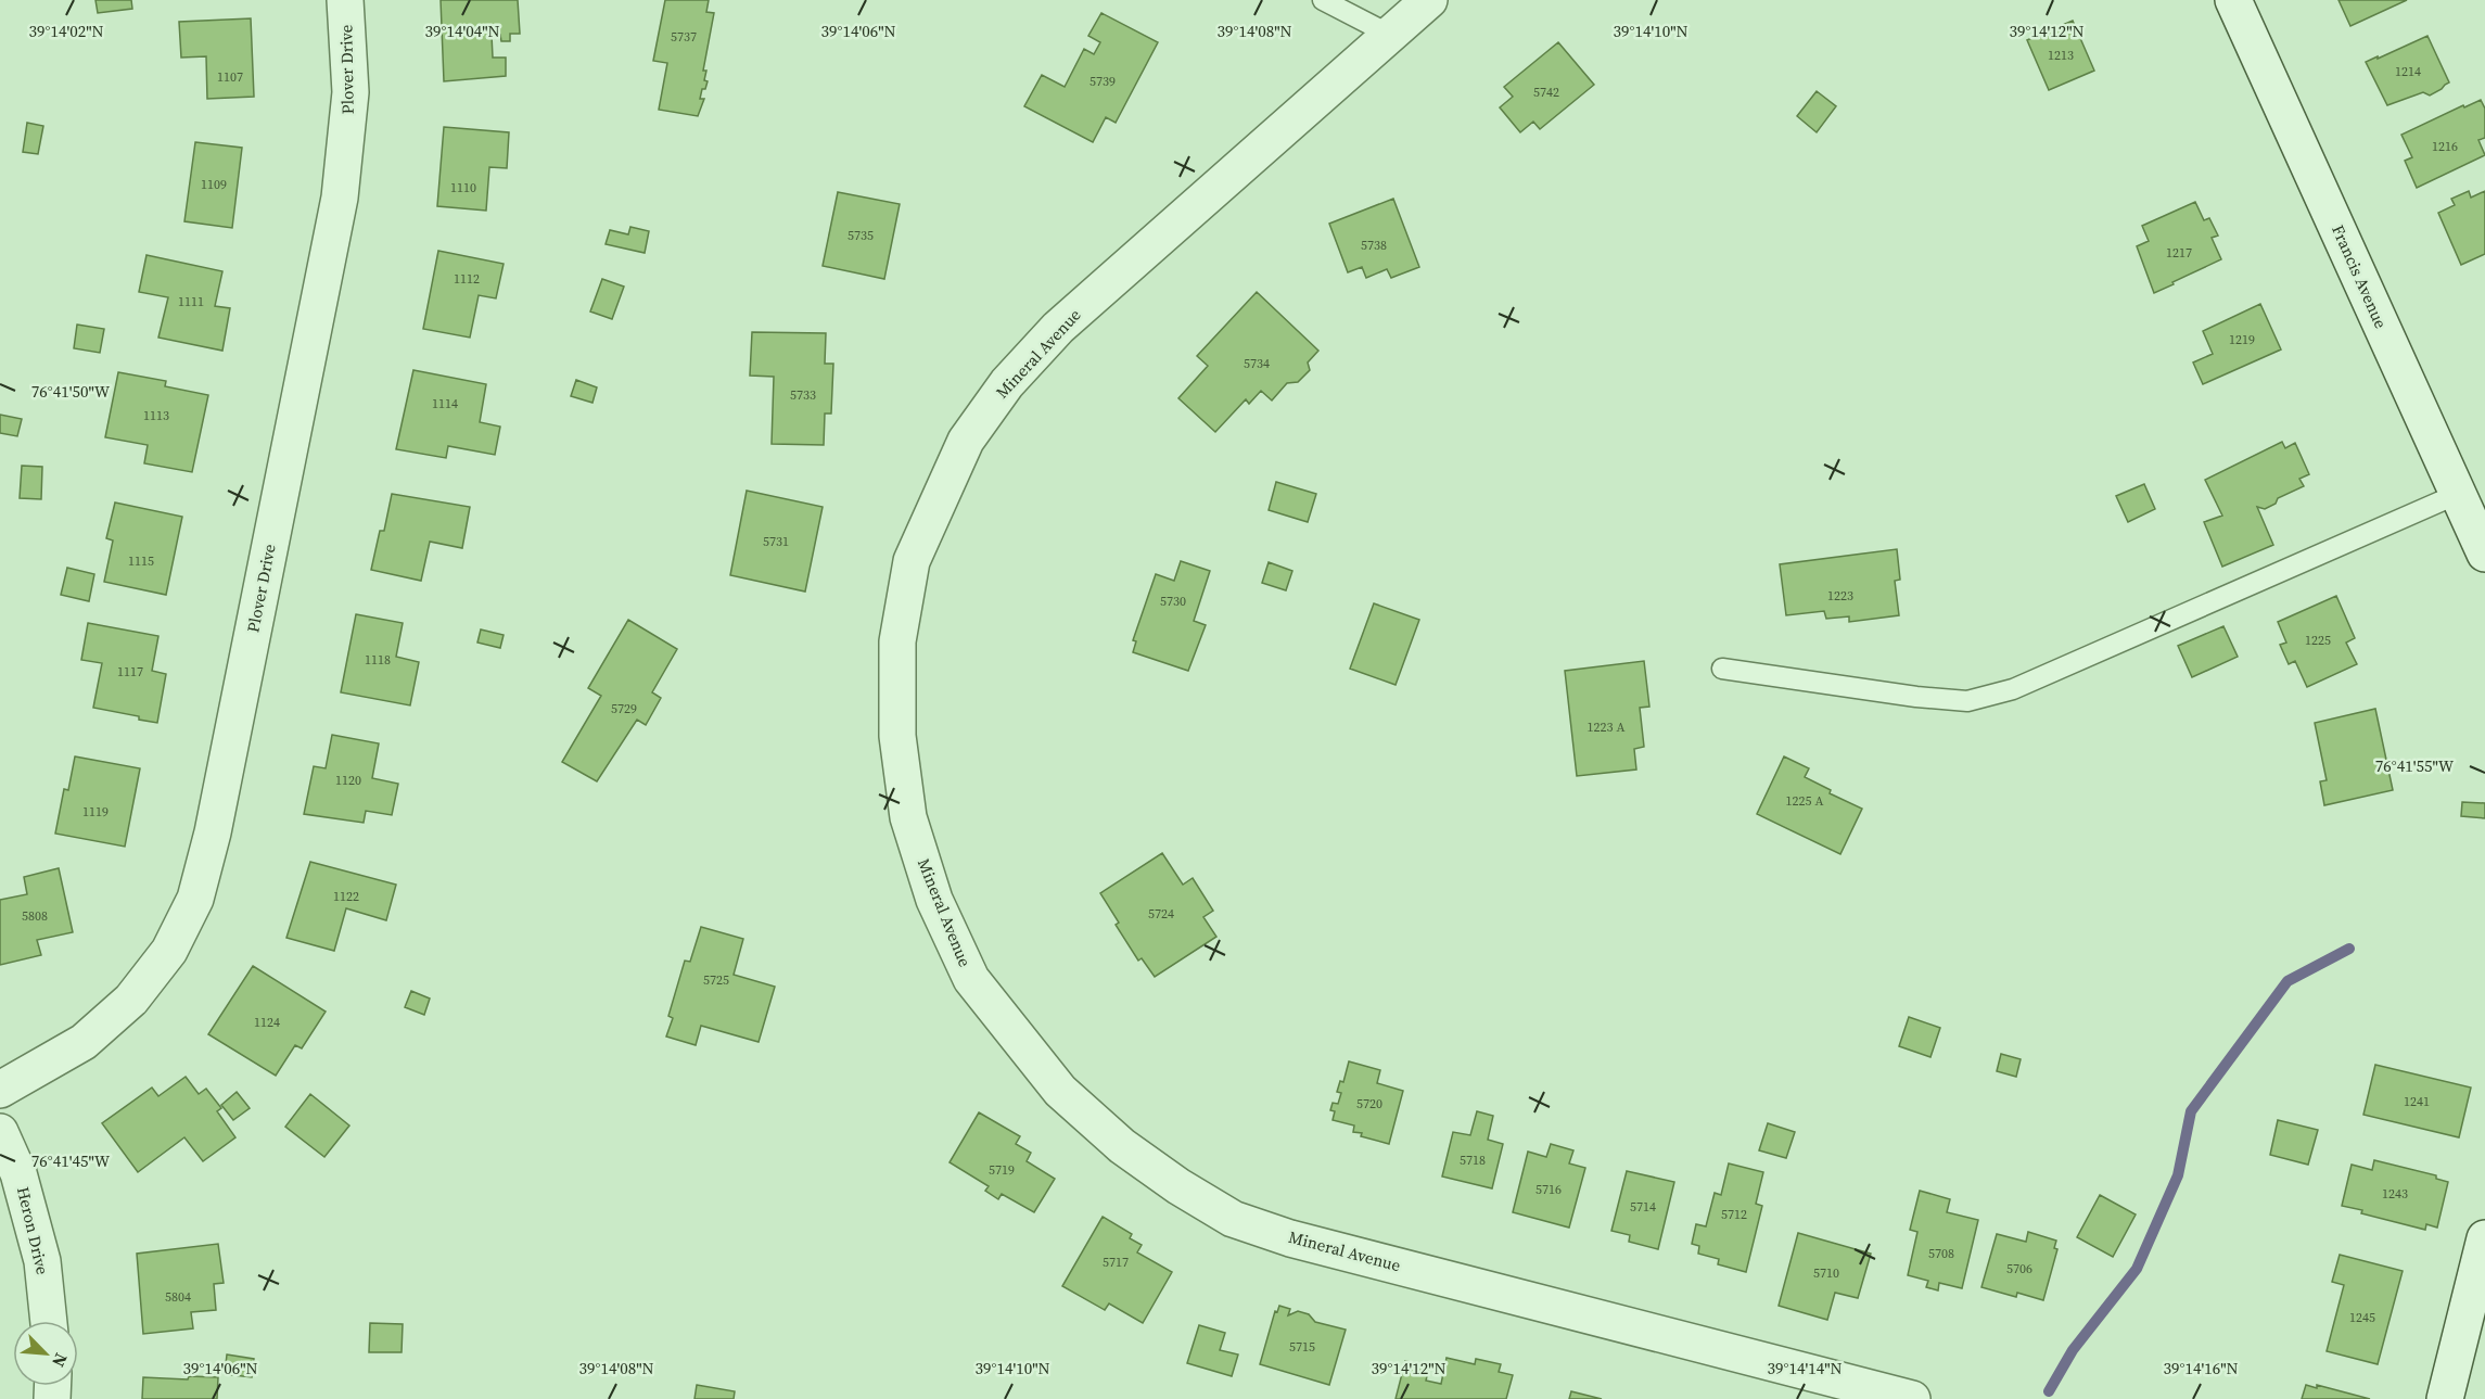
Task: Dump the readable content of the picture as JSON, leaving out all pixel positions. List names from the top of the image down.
{
  "streets": {
    "street": [
      "Plover Drive",
      "Francis Avenue",
      "Mineral Avenue",
      "Heron Drive"
    ]
  },
  "house_numbers": [
    "5737",
    "1213",
    "1214",
    "1107",
    "5739",
    "5742",
    "1216",
    "1109",
    "1110",
    "5735",
    "5738",
    "1217",
    "1112",
    "1111",
    "1219",
    "5734",
    "5733",
    "1114",
    "1113",
    "5731",
    "1115",
    "1223",
    "5730",
    "1225",
    "1118",
    "1117",
    "5729",
    "1223 A",
    "1120",
    "1225 A",
    "1119",
    "1122",
    "5724",
    "5808",
    "5725",
    "1124",
    "1241",
    "5720",
    "5718",
    "5719",
    "5716",
    "1243",
    "5714",
    "5712",
    "5708",
    "5717",
    "5706",
    "5710",
    "5804",
    "1245",
    "5715"
  ],
  "north": "bottom right",
  "coordinates": [
    "39°14'02\"N",
    "39°14'04\"N",
    "39°14'06\"N",
    "39°14'08\"N",
    "39°14'10\"N",
    "39°14'12\"N",
    "76°41'50\"W",
    "76°41'55\"W",
    "76°41'45\"W",
    "39°14'14\"N",
    "39°14'16\"N"
  ]
}
